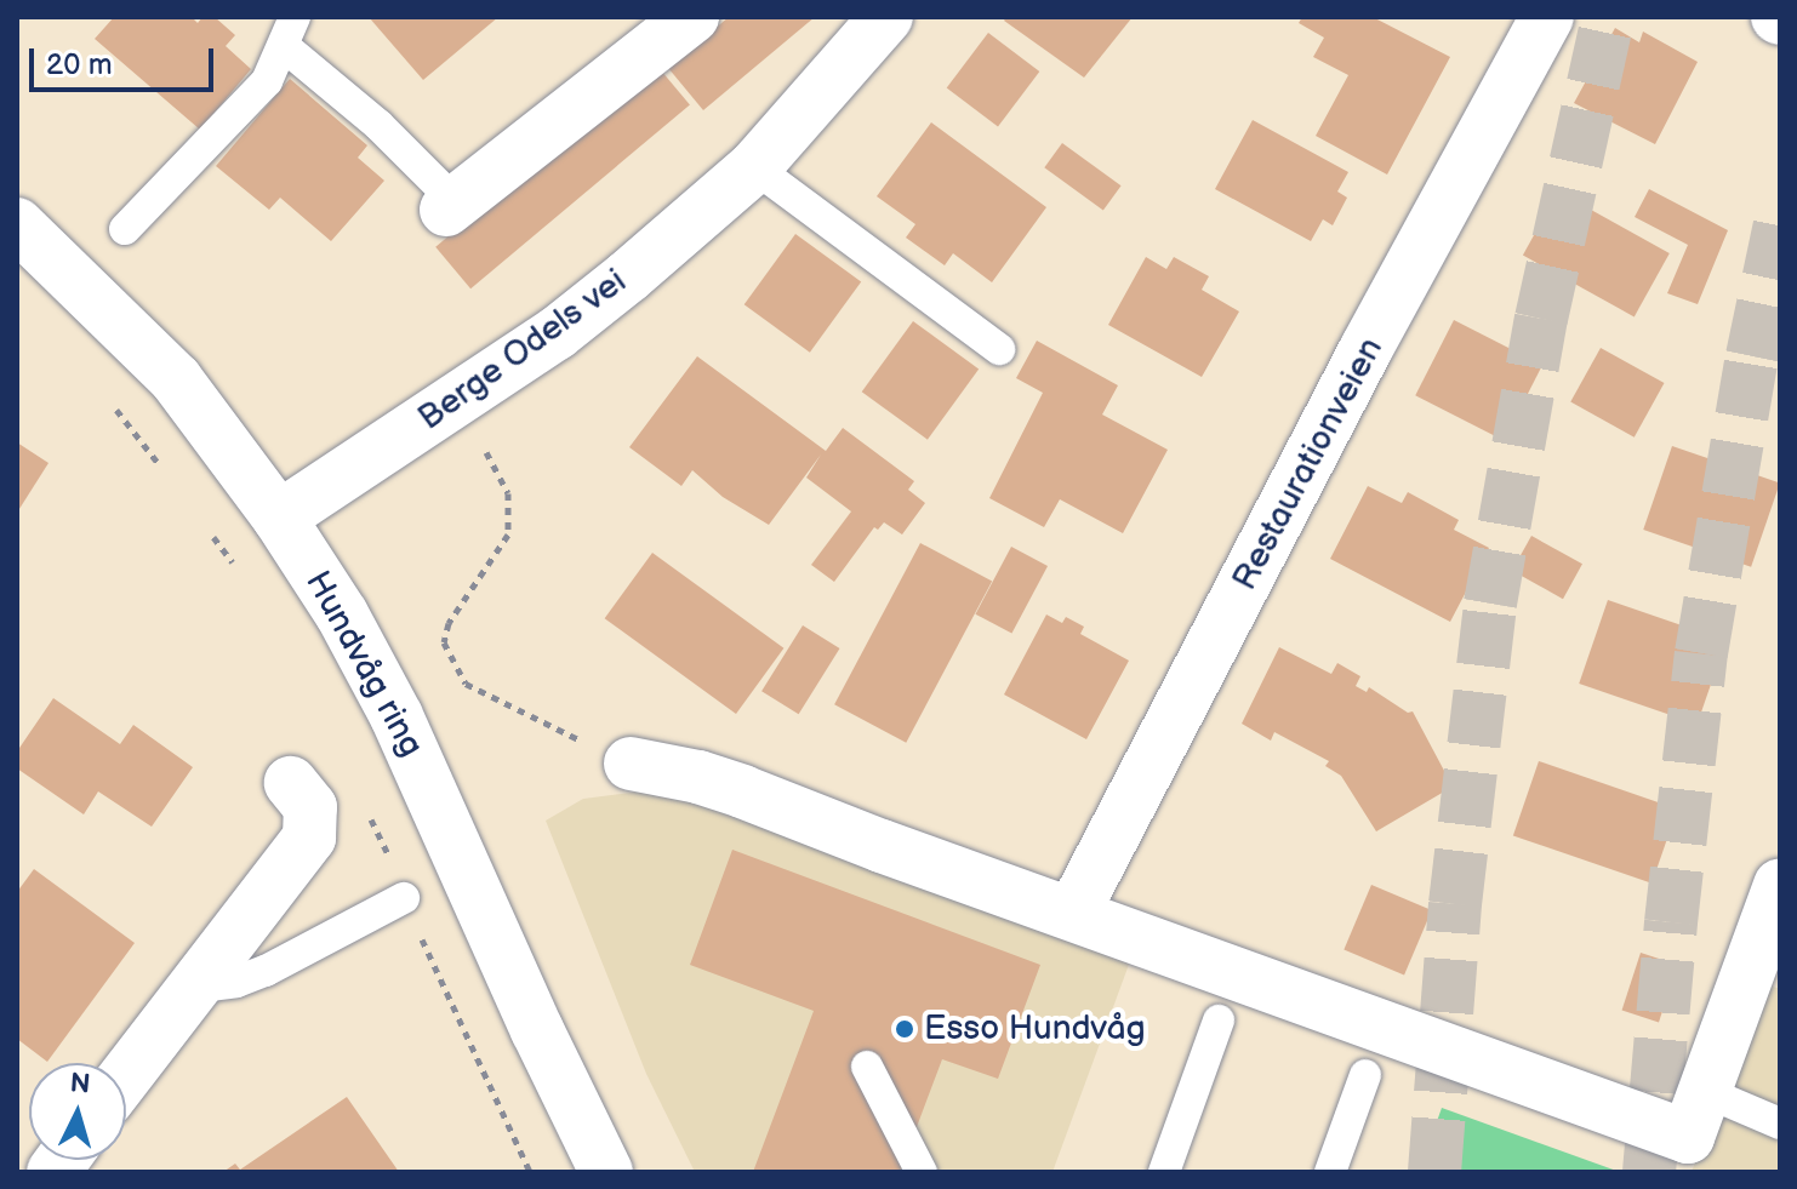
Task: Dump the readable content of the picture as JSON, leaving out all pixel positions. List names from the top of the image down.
{
  "streets": {
    "street": ["Berge Odels vei", "Restaurationveien", "Hundvåg ring"]
  },
  "crossings": [
    ["Berge Odels vei", "Hundvåg ring"]
  ],
  "places": ["Esso Hundvåg"],
  "scale_bar": "20 m",
  "north": "top"
}
